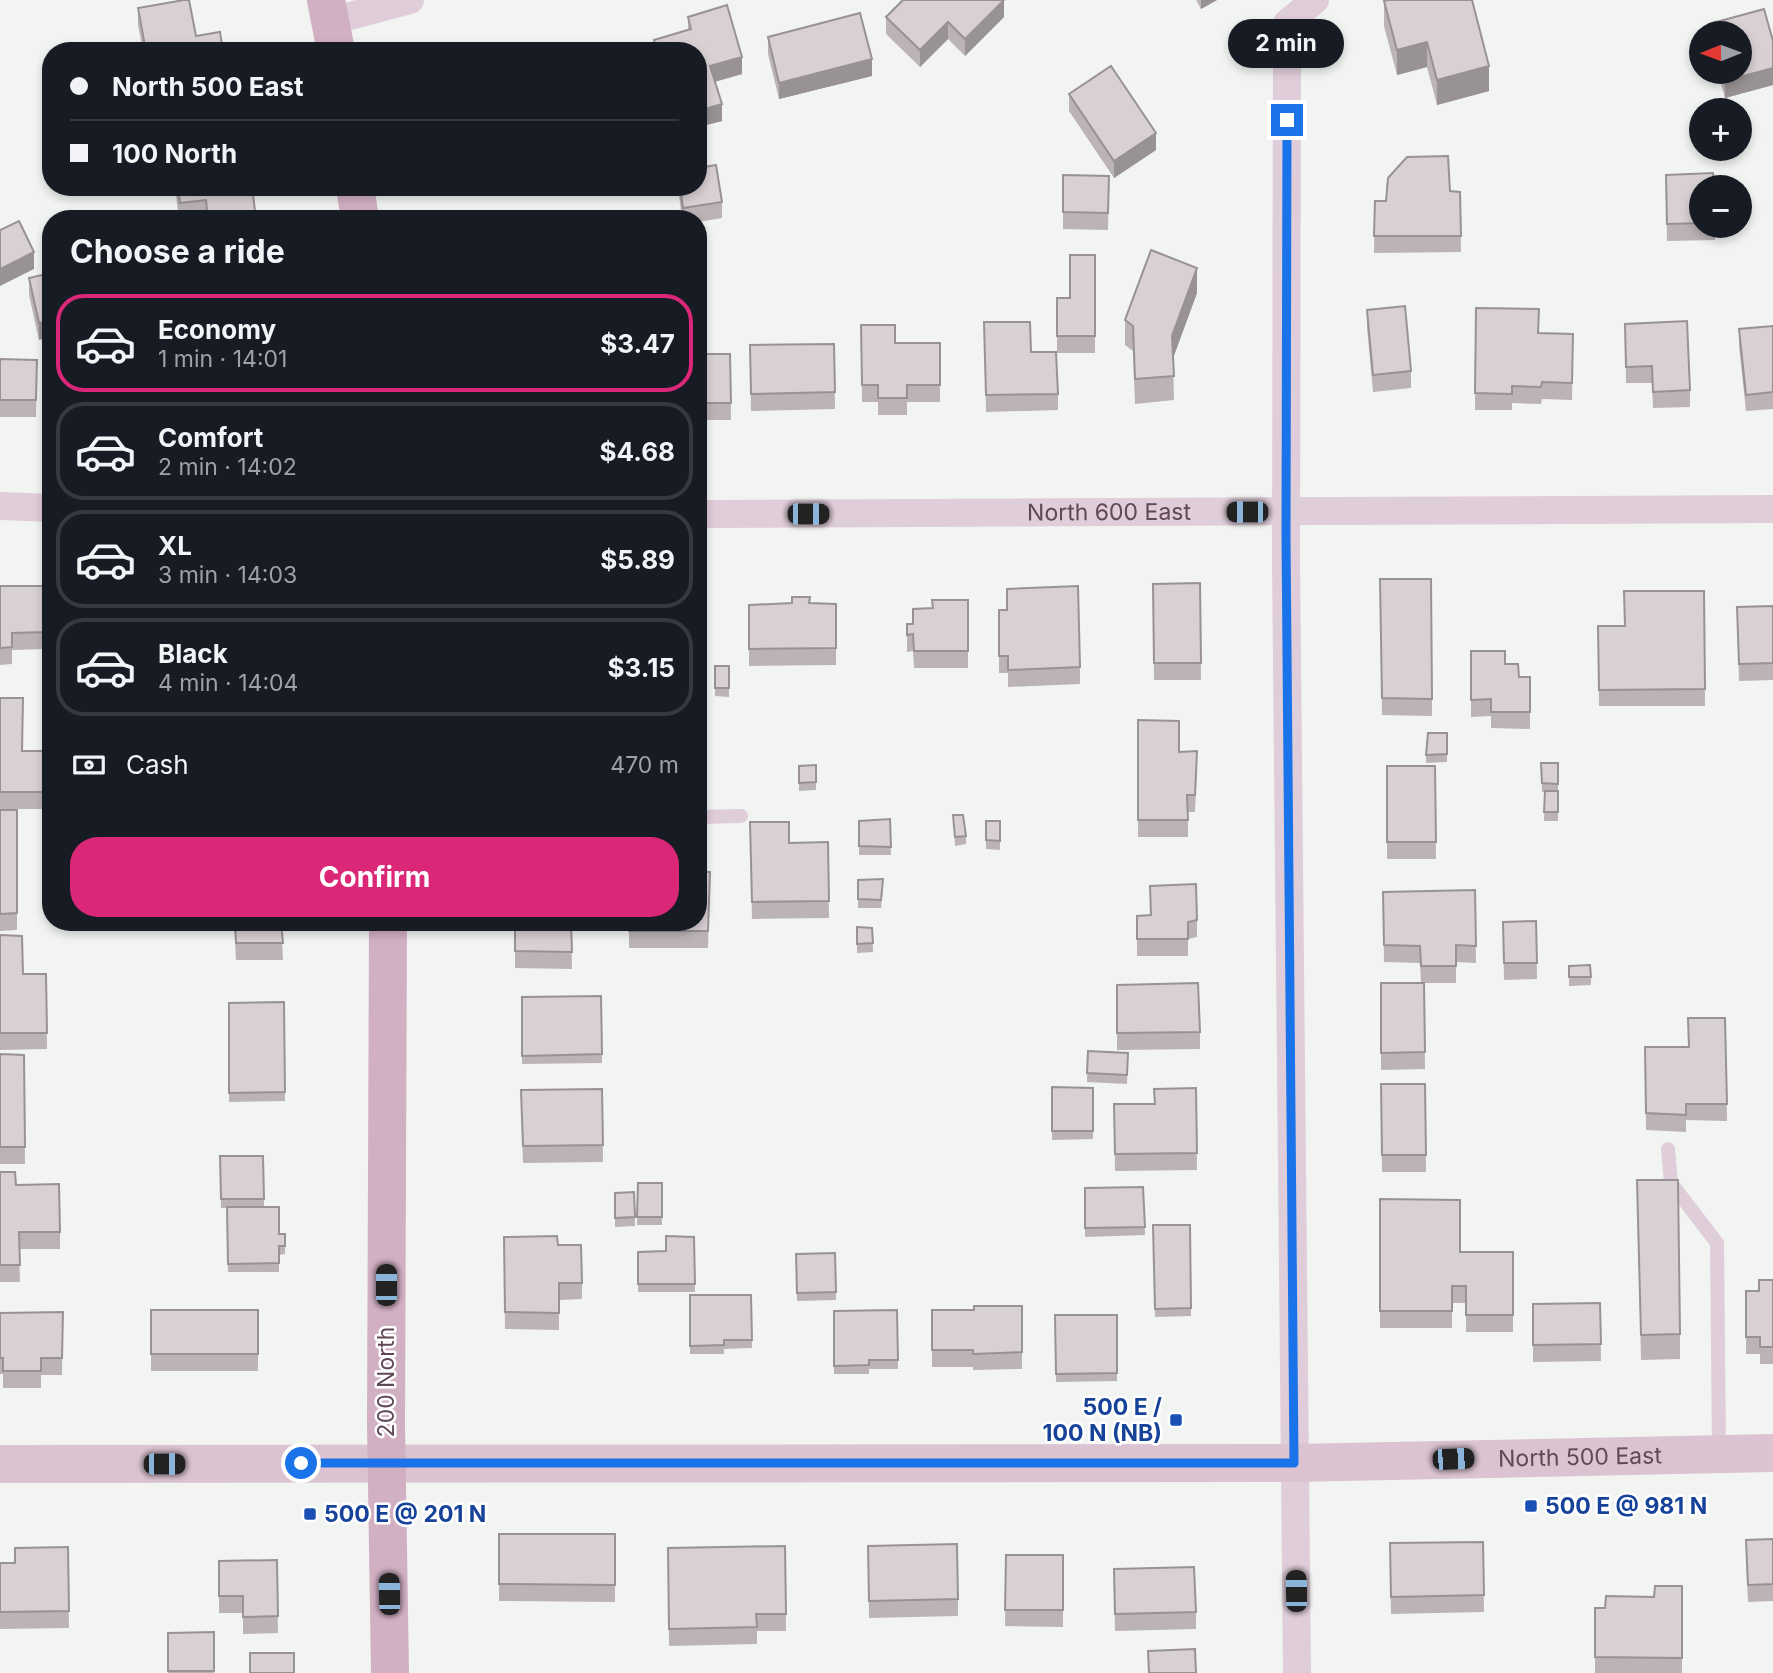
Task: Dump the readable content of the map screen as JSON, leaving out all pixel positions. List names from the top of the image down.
{
  "streets": {
    "main road": ["200 North"],
    "street": ["North 600 East", "North 500 East"]
  },
  "crossings": [
    ["200 North", "North 500 East"]
  ],
  "places": {
    "transit": ["500 E / 100 N (NB)", "500 E @ 981 N", "500 E @ 201 N"]
  },
  "north": "left",
  "page": {
    "bubble": "2 min",
    "map_buttons": ["+", "−"],
    "banner": ["North 500 East", "100 North"],
    "heading": "Choose a ride",
    "list": [
      {
        "name": "Economy",
        "note": "1 min · 14:01",
        "value": "$3.47"
      },
      {
        "name": "Comfort",
        "note": "2 min · 14:02",
        "value": "$4.68"
      },
      {
        "name": "XL",
        "note": "3 min · 14:03",
        "value": "$5.89"
      },
      {
        "name": "Black",
        "note": "4 min · 14:04",
        "value": "$3.15"
      }
    ],
    "pay": ["Cash", "470 m"],
    "buttons": "Confirm"
  }
}
